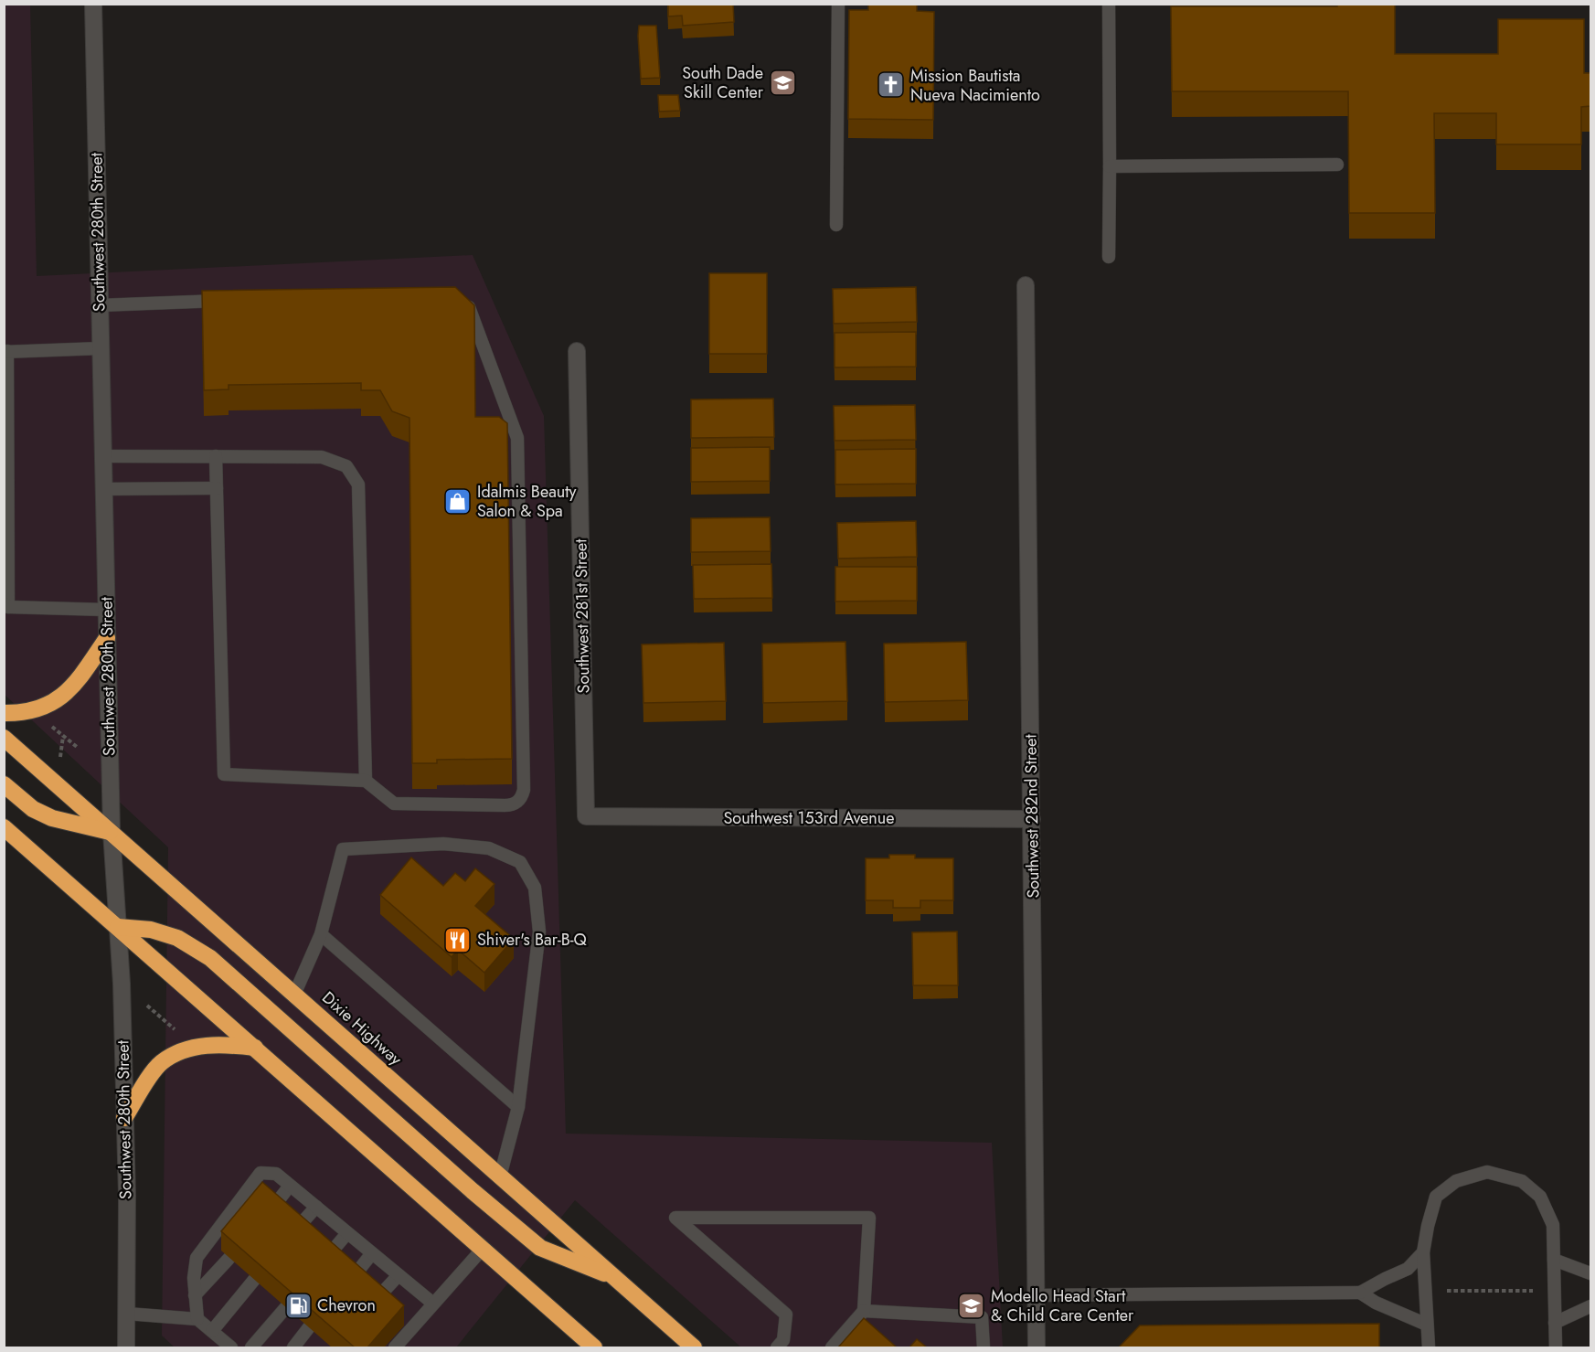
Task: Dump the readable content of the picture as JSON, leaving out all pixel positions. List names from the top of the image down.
{
  "streets": {
    "highway": ["Dixie Highway"],
    "street": [
      "Southwest 280th Street",
      "Southwest 281st Street",
      "Southwest 282nd Street",
      "Southwest 153rd Avenue"
    ]
  },
  "crossings": [
    ["Southwest 280th Street", "Dixie Highway"],
    ["Southwest 281st Street", "Southwest 153rd Avenue"],
    ["Southwest 282nd Street", "Southwest 153rd Avenue"]
  ],
  "places": {
    "school or university": ["South Dade Skill Center", "Modello Head Start & Child Care Center"],
    "church": ["Mission Bautista Nueva Nacimiento"],
    "shop": ["Idalmis Beauty Salon & Spa"],
    "restaurant": ["Shiver's Bar-B-Q"],
    "fuel station": ["Chevron"]
  }
}
